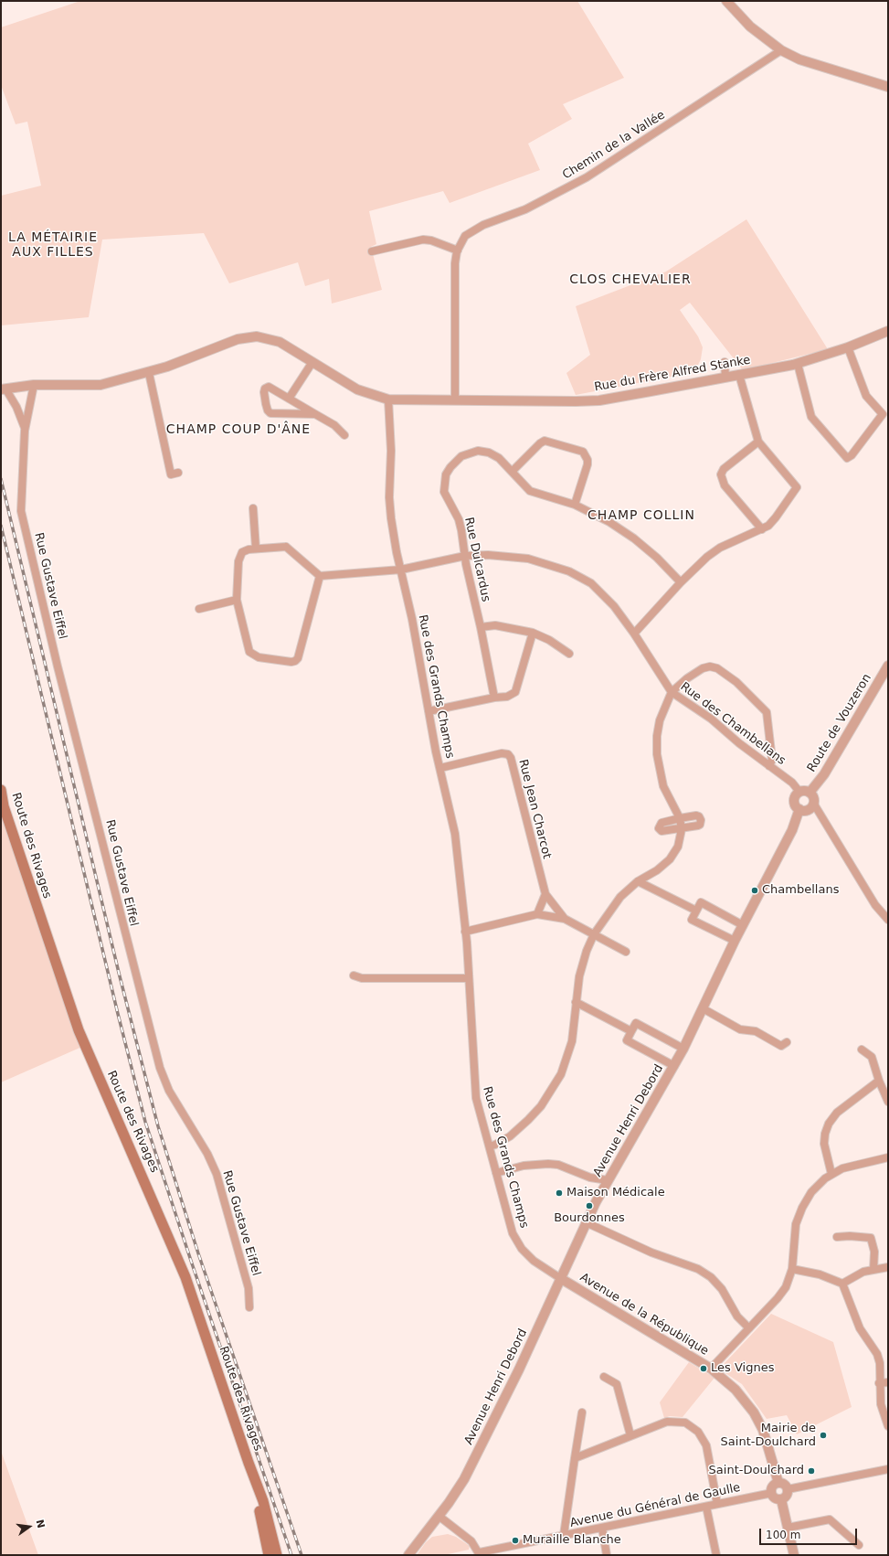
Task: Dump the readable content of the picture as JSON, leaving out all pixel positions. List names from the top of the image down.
{
  "streets": {
    "main road": ["Route des Rivages"],
    "street": [
      "Chemin de la Vallée",
      "Rue du Frère Alfred Stanke",
      "Rue Dulcardus",
      "Rue Gustave Eiffel",
      "Rue des Grands Champs",
      "Route de Vouzeron",
      "Rue des Chambellans",
      "Rue Jean Charcot",
      "Avenue Henri Debord",
      "Avenue de la République",
      "Avenue du Général de Gaulle"
    ]
  },
  "crossings": [
    ["Chemin de la Vallée", "Rue du Frère Alfred Stanke"],
    ["Rue du Frère Alfred Stanke", "Rue Gustave Eiffel"],
    ["Rue du Frère Alfred Stanke", "Rue des Grands Champs"],
    ["Rue Dulcardus", "Rue des Chambellans"],
    ["Rue des Grands Champs", "Rue des Chambellans"],
    ["Rue des Grands Champs", "Rue Jean Charcot"],
    ["Rue des Grands Champs", "Avenue Henri Debord"],
    ["Rue des Grands Champs", "Avenue de la République"],
    ["Route de Vouzeron", "Rue des Chambellans"],
    ["Route de Vouzeron", "Avenue Henri Debord"],
    ["Rue des Chambellans", "Avenue Henri Debord"],
    ["Avenue Henri Debord", "Avenue de la République"],
    ["Avenue de la République", "Avenue du Général de Gaulle"]
  ],
  "districts": [
    "LA MÉTAIRIE AUX FILLES",
    "CLOS CHEVALIER",
    "CHAMP COUP D'ÂNE",
    "CHAMP COLLIN"
  ],
  "places": [
    "Chambellans",
    "Maison Médicale",
    "Bourdonnes",
    "Les Vignes",
    "Mairie de Saint-Doulchard",
    "Saint-Doulchard",
    "Muraille Blanche"
  ],
  "scale_bar": "100 m",
  "north": "right"
}
